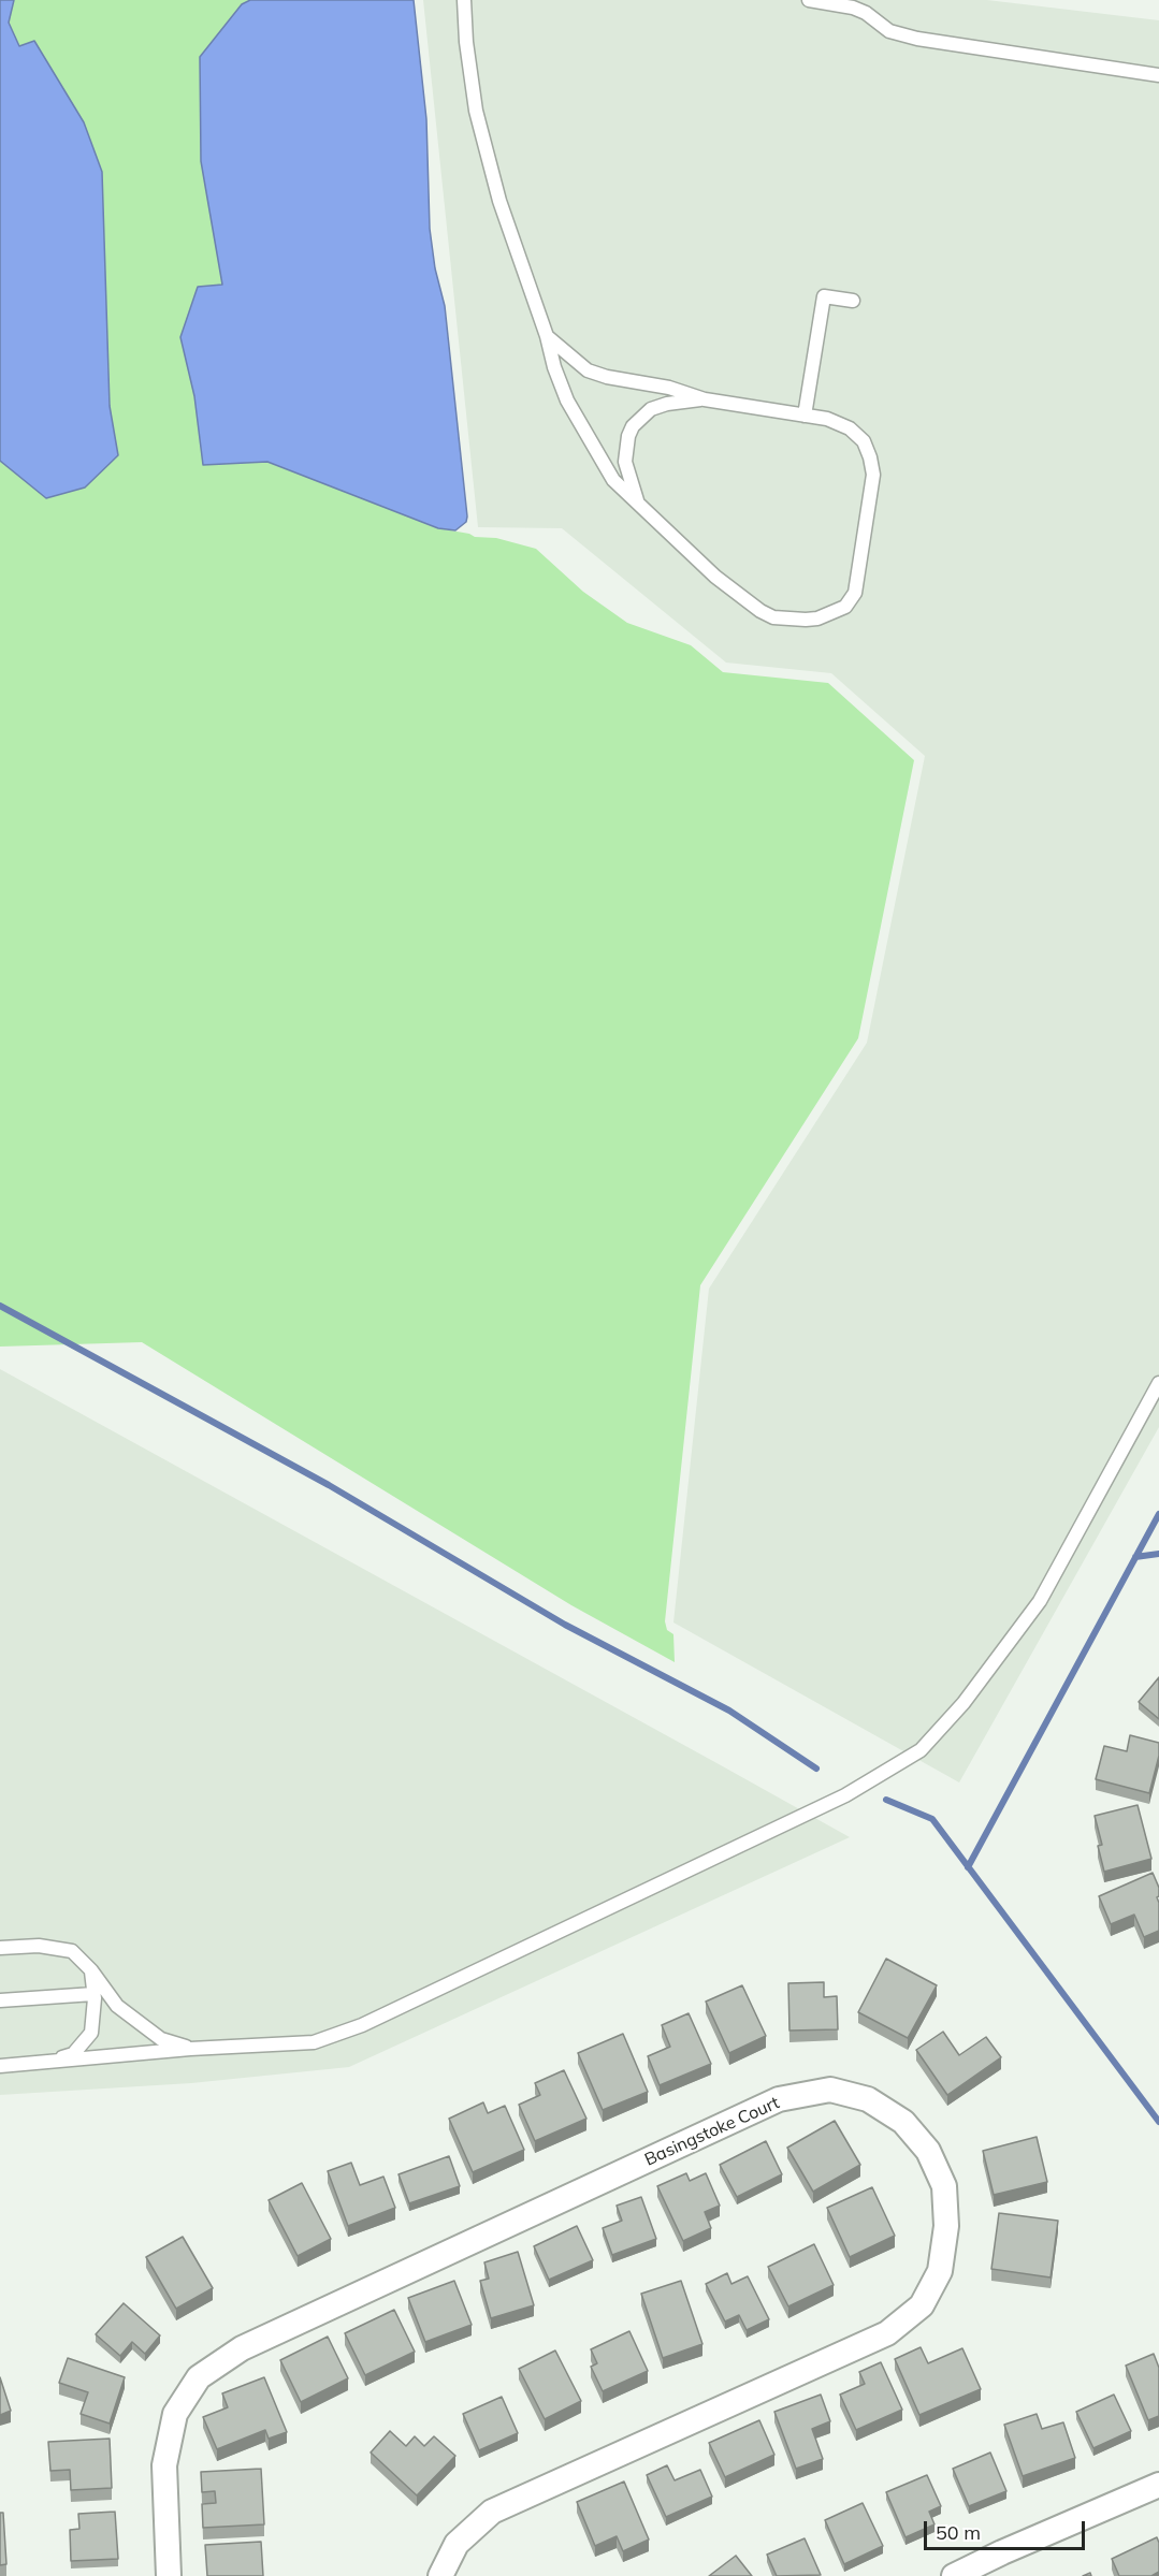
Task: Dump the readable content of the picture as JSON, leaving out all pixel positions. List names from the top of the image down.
{
  "streets": {
    "street": ["Basingstoke Court"]
  },
  "scale_bar": "50 m"
}
